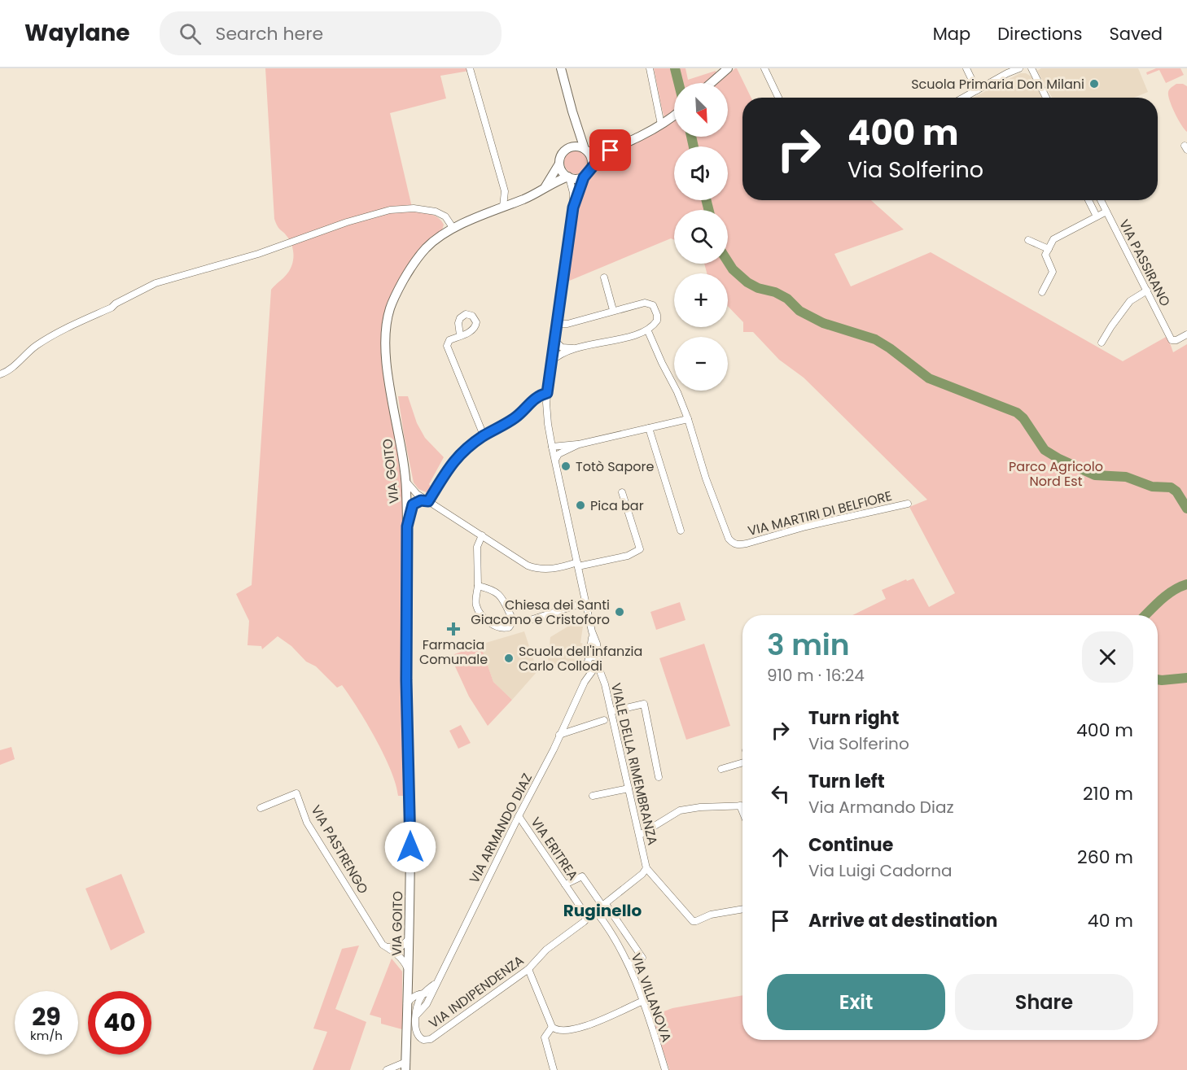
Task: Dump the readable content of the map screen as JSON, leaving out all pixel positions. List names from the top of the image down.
{
  "streets": {
    "street": [
      "VIA PASSIRANO",
      "VIA GOITO",
      "VIA MARTIRI DI BELFIORE",
      "VIALE DELLA RIMEMBRANZA",
      "VIA ARMANDO DIAZ",
      "VIA ERITREA",
      "VIA PASTRENGO",
      "VIA INDIPENDENZA",
      "VIA VILLANOVA"
    ]
  },
  "crossings": [
    ["VIA GOITO", "VIA ARMANDO DIAZ"],
    ["VIA GOITO", "VIA PASTRENGO"],
    ["VIALE DELLA RIMEMBRANZA", "VIA ARMANDO DIAZ"],
    ["VIALE DELLA RIMEMBRANZA", "VIA INDIPENDENZA"],
    ["VIA ARMANDO DIAZ", "VIA ERITREA"],
    ["VIA ARMANDO DIAZ", "VIA INDIPENDENZA"],
    ["VIA ERITREA", "VIA INDIPENDENZA"],
    ["VIA INDIPENDENZA", "VIA VILLANOVA"]
  ],
  "districts": ["Ruginello"],
  "parks": ["Parco Agricolo Nord Est"],
  "places": {
    "other": [
      "Scuola Primaria Don Milani",
      "Totò Sapore",
      "Pica bar",
      "Chiesa dei Santi Giacomo e Cristoforo",
      "Scuola dell'infanzia Carlo Collodi"
    ],
    "health": ["Farmacia Comunale"]
  },
  "north": "bottom right",
  "page": {
    "header": "Waylane",
    "search": "Search here",
    "nav": ["Map", "Directions", "Saved"],
    "map_buttons": ["+", "−"],
    "turn": ["400 m", "Via Solferino"],
    "heading": ["3 min", "910 m · 16:24"],
    "list": [
      {
        "name": "Turn right",
        "note": "Via Solferino",
        "value": "400 m"
      },
      {
        "name": "Turn left",
        "note": "Via Armando Diaz",
        "value": "210 m"
      },
      {
        "name": "Continue",
        "note": "Via Luigi Cadorna",
        "value": "260 m"
      },
      {
        "name": "Arrive at destination",
        "value": "40 m"
      }
    ],
    "buttons": ["Exit", "Share"],
    "speed": "29 km/h",
    "limit": "40"
  }
}
